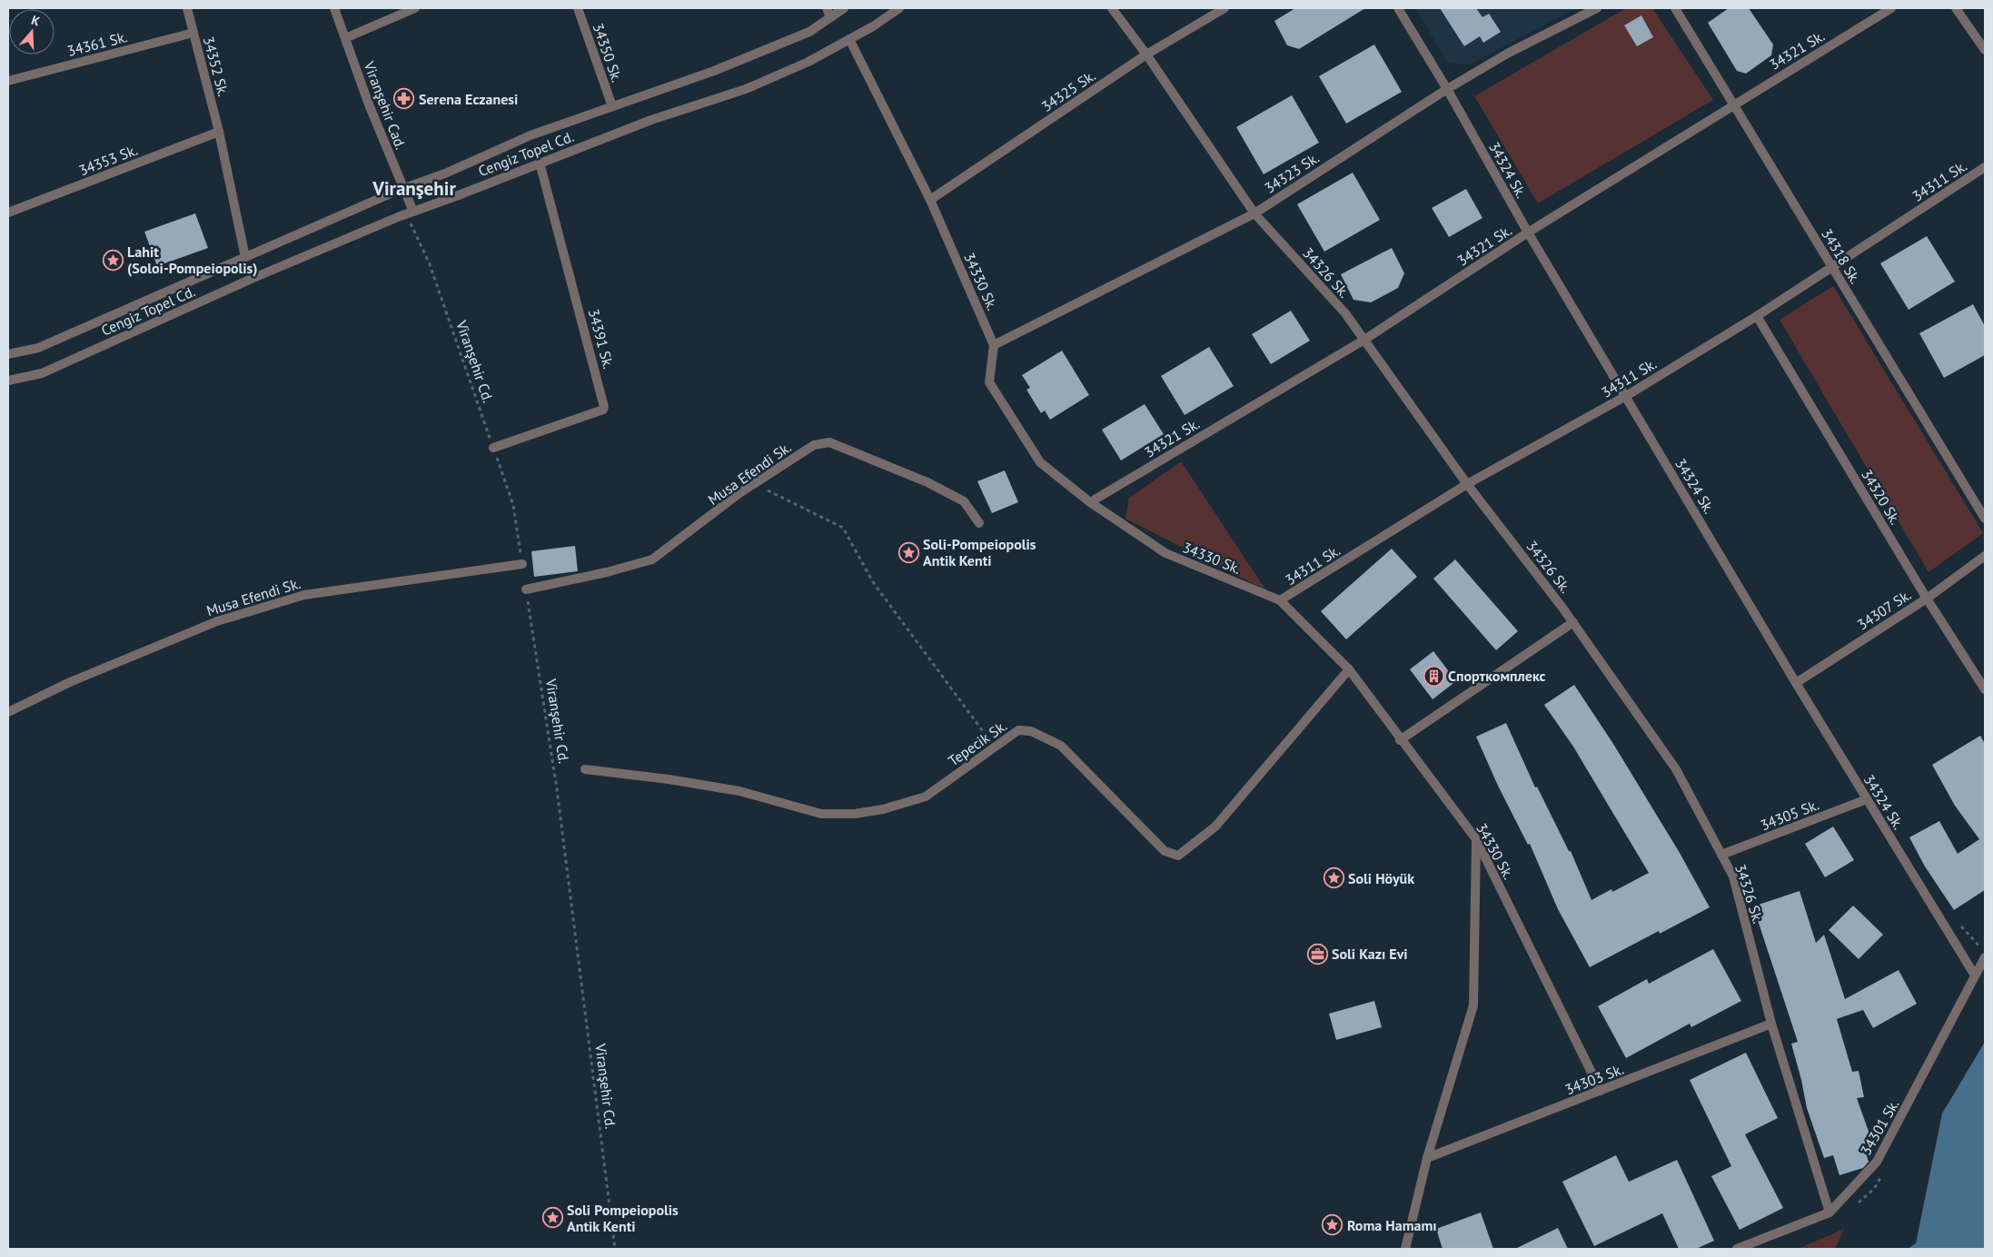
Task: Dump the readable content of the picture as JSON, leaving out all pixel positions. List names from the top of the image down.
{
  "streets": {
    "street": [
      "34361 Sk.",
      "34321 Sk.",
      "34350 Sk.",
      "34352 Sk.",
      "34325 Sk.",
      "Viranşehir Cad.",
      "Cengiz Topel Cd.",
      "34353 Sk.",
      "34324 Sk.",
      "34323 Sk.",
      "34311 Sk.",
      "34318 Sk.",
      "34326 Sk.",
      "34330 Sk.",
      "34391 Sk.",
      "Musa Efendi Sk.",
      "34320 Sk.",
      "34307 Sk.",
      "Tepecik Sk.",
      "34305 Sk.",
      "34303 Sk.",
      "34301 Sk."
    ],
    "path": ["Viranşehir Cd."]
  },
  "crossings": [
    ["34361 Sk.", "34352 Sk."],
    ["34321 Sk.", "34324 Sk."],
    ["34321 Sk.", "34318 Sk."],
    ["34321 Sk.", "34326 Sk."],
    ["34321 Sk.", "34330 Sk."],
    ["34350 Sk.", "Cengiz Topel Cd."],
    ["34352 Sk.", "Cengiz Topel Cd."],
    ["34352 Sk.", "34353 Sk."],
    ["34325 Sk.", "34326 Sk."],
    ["34325 Sk.", "34330 Sk."],
    ["Viranşehir Cad.", "Cengiz Topel Cd."],
    ["Viranşehir Cad.", "Viranşehir Cd."],
    ["Cengiz Topel Cd.", "34330 Sk."],
    ["Cengiz Topel Cd.", "34391 Sk."],
    ["Cengiz Topel Cd.", "Viranşehir Cd."],
    ["34324 Sk.", "34323 Sk."],
    ["34324 Sk.", "34311 Sk."],
    ["34324 Sk.", "34307 Sk."],
    ["34324 Sk.", "34305 Sk."],
    ["34324 Sk.", "34301 Sk."],
    ["34323 Sk.", "34326 Sk."],
    ["34323 Sk.", "34330 Sk."],
    ["34311 Sk.", "34318 Sk."],
    ["34311 Sk.", "34326 Sk."],
    ["34311 Sk.", "34330 Sk."],
    ["34311 Sk.", "34320 Sk."],
    ["34326 Sk.", "34305 Sk."],
    ["34326 Sk.", "34303 Sk."],
    ["34326 Sk.", "34301 Sk."],
    ["34330 Sk.", "Tepecik Sk."],
    ["34330 Sk.", "34303 Sk."],
    ["34391 Sk.", "Viranşehir Cd."],
    ["Viranşehir Cd.", "Musa Efendi Sk."],
    ["34320 Sk.", "34307 Sk."]
  ],
  "districts": ["Viranşehir"],
  "places": {
    "pharmacy": ["Serena Eczanesi"],
    "place": [
      "Lahit (Soloi-Pompeiopolis)",
      "Soli-Pompeiopolis Antik Kenti",
      "Soli Höyük",
      "Soli Pompeiopolis Antik Kenti",
      "Roma Hamamı"
    ],
    "building": ["Спорткомплекс"],
    "office": ["Soli Kazı Evi"]
  },
  "north": "top"
}
